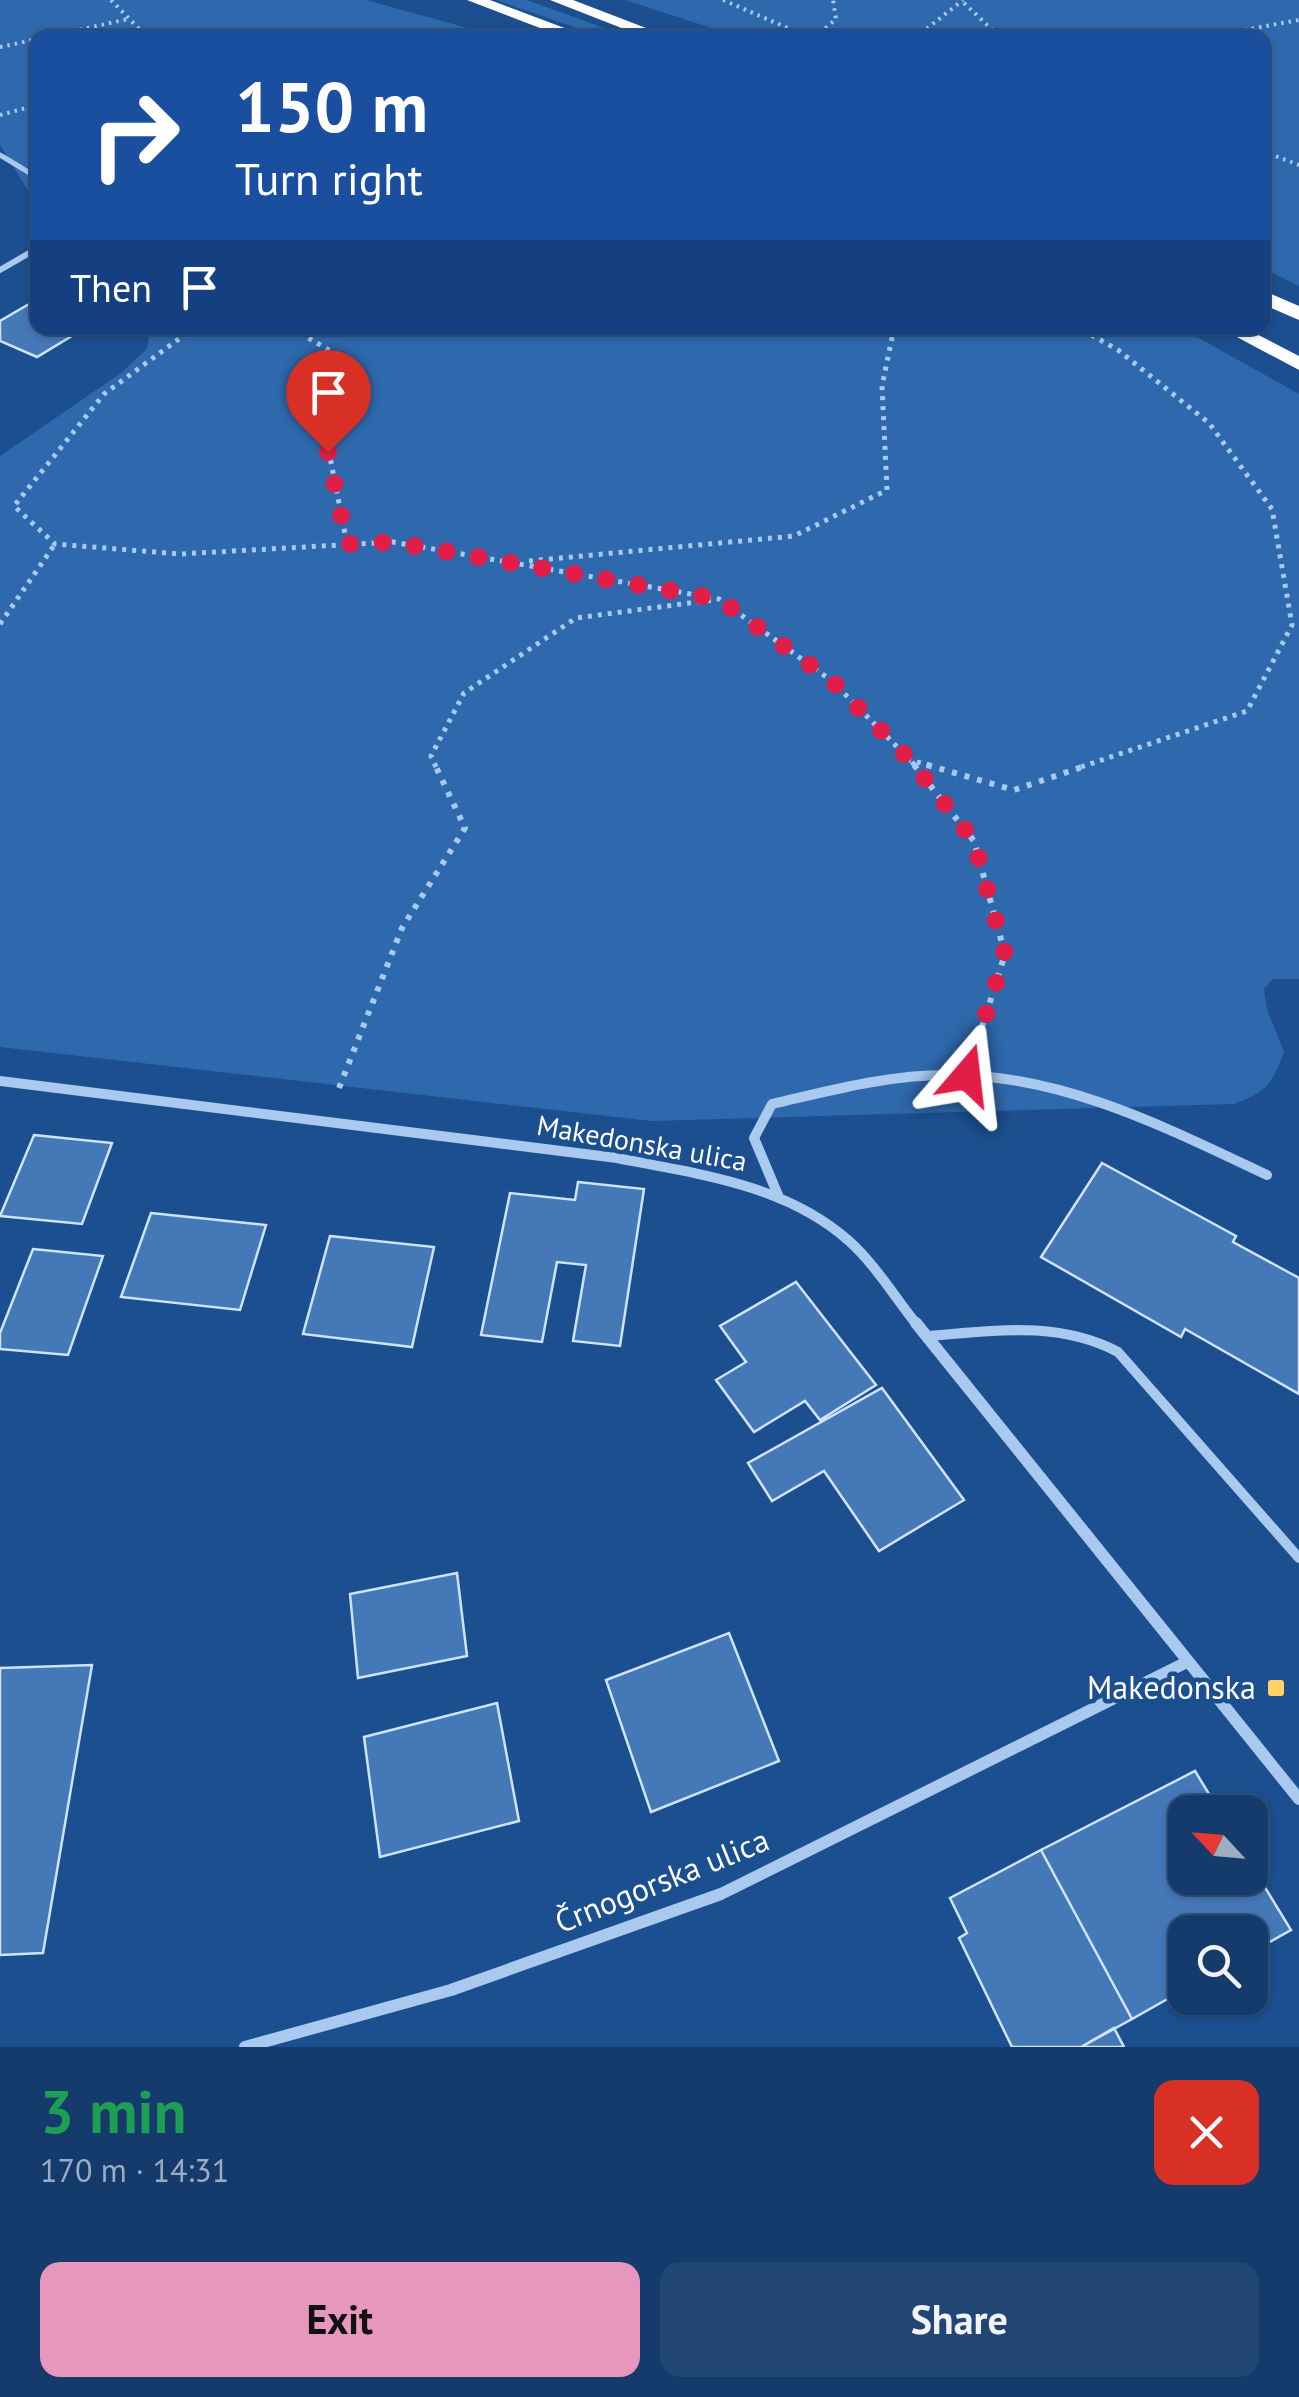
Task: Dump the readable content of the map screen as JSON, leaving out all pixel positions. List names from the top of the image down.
{
  "streets": {
    "street": ["Makedonska ulica", "Črnogorska ulica"]
  },
  "crossings": [
    ["Makedonska ulica", "Črnogorska ulica"]
  ],
  "places": {
    "transit": ["Makedonska"]
  },
  "north": "top left",
  "page": {
    "turn": ["150 m", "Turn right"],
    "then": "Then",
    "heading": ["3 min", "170 m · 14:31"],
    "buttons": ["Exit", "Share"]
  }
}
